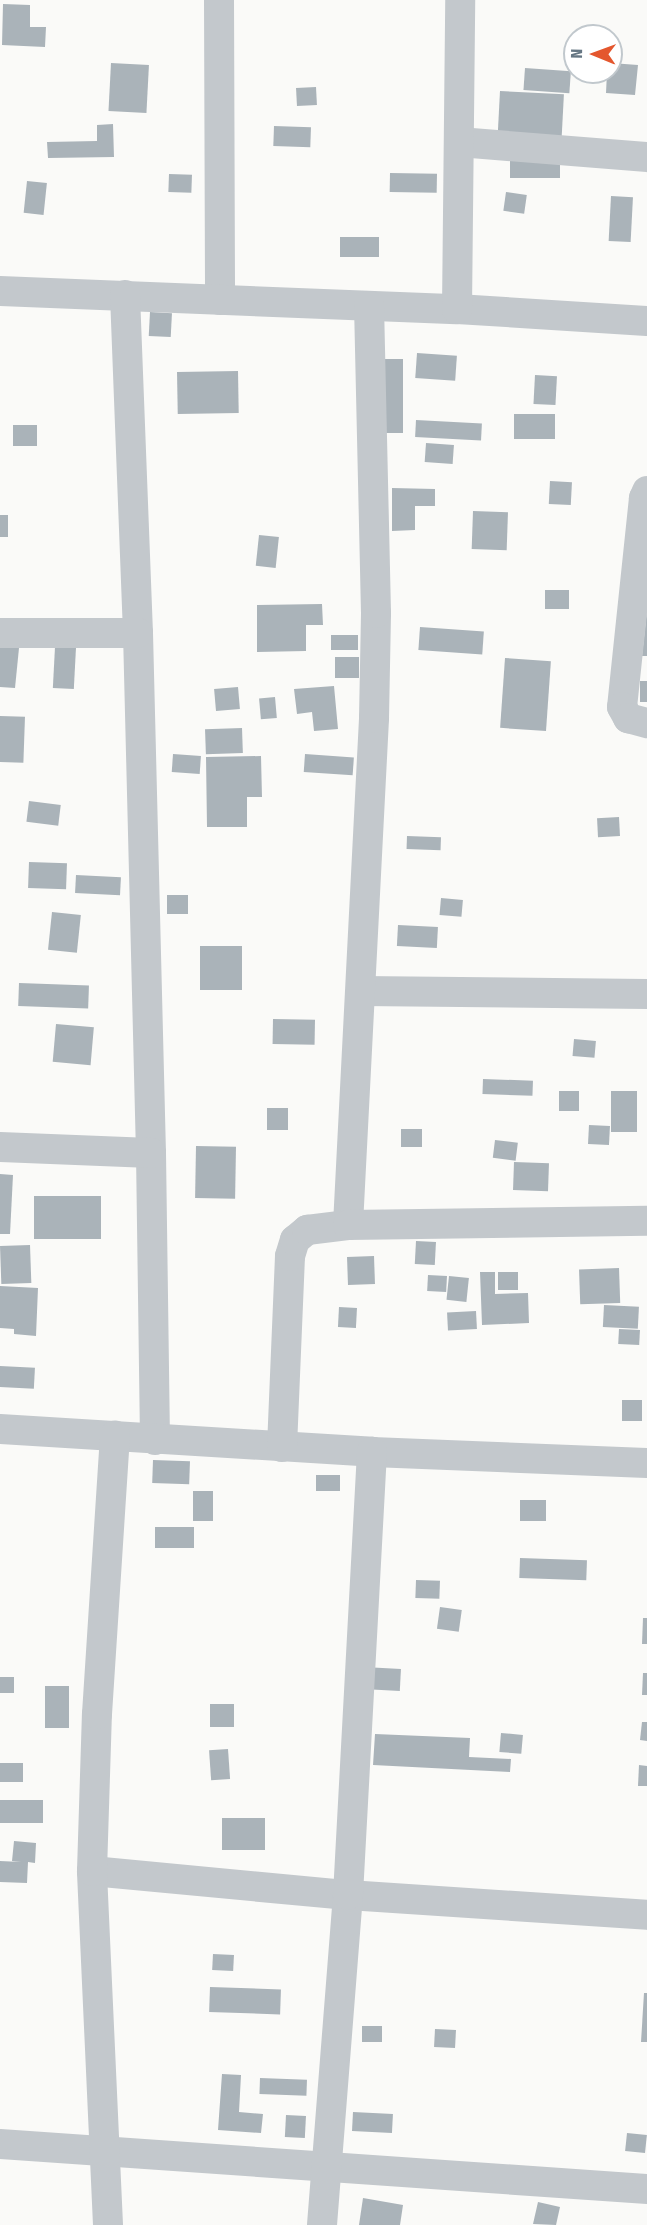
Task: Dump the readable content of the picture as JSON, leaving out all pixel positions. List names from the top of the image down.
{
  "north": "left"
}
